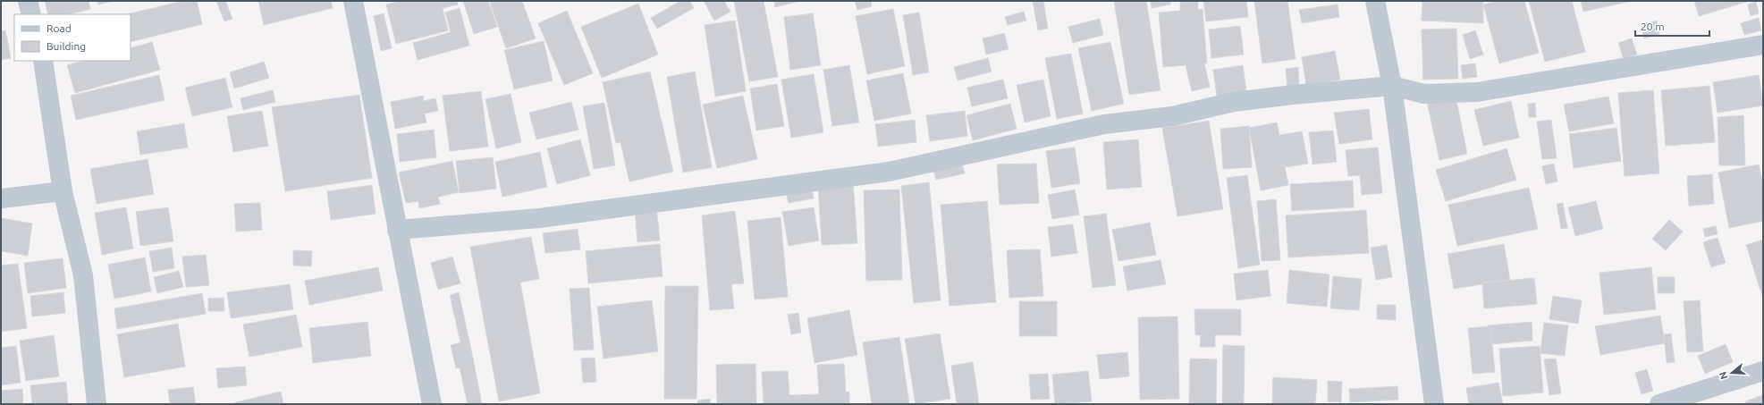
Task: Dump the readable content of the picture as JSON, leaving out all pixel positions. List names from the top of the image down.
{
  "legend": ["Road", "Building"],
  "scale_bar": "20 m",
  "north": "left"
}
